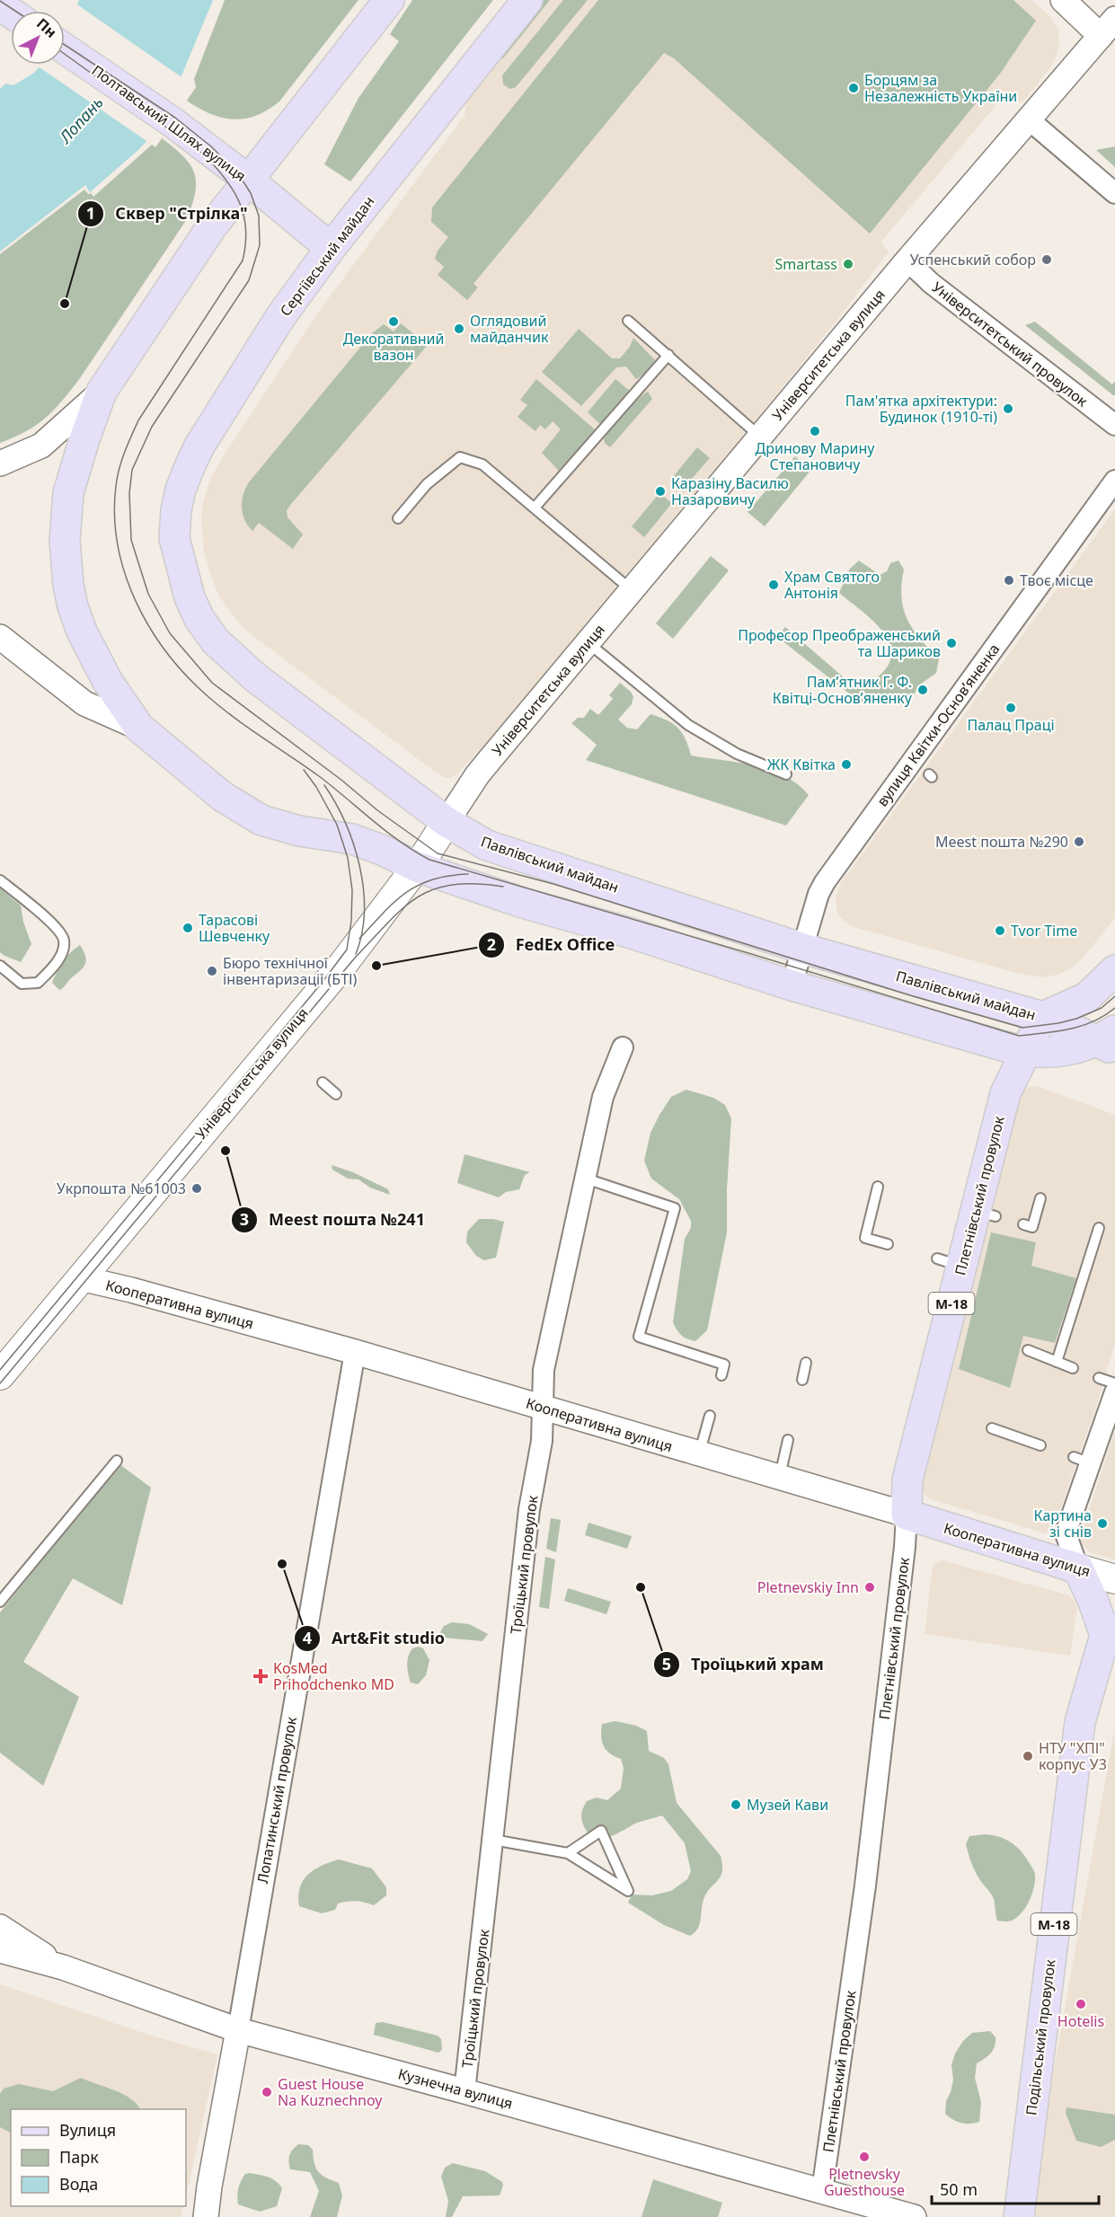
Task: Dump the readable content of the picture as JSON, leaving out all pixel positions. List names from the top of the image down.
{
  "streets": {
    "main road": [
      "Полтавський Шлях вулиця",
      "Сергіївський майдан",
      "Університетська вулиця",
      "Павлівський майдан",
      "Плетнівський провулок",
      "М-18",
      "Кооперативна вулиця",
      "Подільський провулок"
    ],
    "street": [
      "Університетський провулок",
      "вулиця Квітки-Основ’яненка",
      "Троїцький провулок",
      "Лопатинський провулок",
      "Кузнечна вулиця"
    ]
  },
  "crossings": [
    ["Полтавський Шлях вулиця", "Сергіївський майдан"],
    ["Сергіївський майдан", "Павлівський майдан"],
    ["Університетський провулок", "Університетська вулиця"],
    ["Університетська вулиця", "Павлівський майдан"],
    ["Університетська вулиця", "Кооперативна вулиця"],
    ["вулиця Квітки-Основ’яненка", "Павлівський майдан"],
    ["Павлівський майдан", "Плетнівський провулок"],
    ["Плетнівський провулок", "Кооперативна вулиця"],
    ["Плетнівський провулок", "Кузнечна вулиця"],
    ["Кооперативна вулиця", "Троїцький провулок"],
    ["Кооперативна вулиця", "Лопатинський провулок"],
    ["Кооперативна вулиця", "Подільський провулок"],
    ["Троїцький провулок", "Кузнечна вулиця"],
    ["Лопатинський провулок", "Кузнечна вулиця"]
  ],
  "water": ["Лопань"],
  "places": {
    "other": [
      "Борцям за Незалежність України",
      "Успенський собор",
      "Smartass",
      "Сквер \"Стрілка\"",
      "Декоративний вазон",
      "Оглядовий майданчик",
      "Пам'ятка архітектури: Будинок (1910-ті)",
      "Дринову Марину Степановичу",
      "Каразіну Василю Назаровичу",
      "Твоє місце",
      "Храм Святого Антонія",
      "Професор Преображенський та Шариков",
      "Пам’ятник Г. Ф. Квітці-Основ’яненку",
      "Палац Праці",
      "ЖК Квітка",
      "Meest пошта №290",
      "Тарасові Шевченку",
      "Tvor Time",
      "FedEx Office",
      "Бюро технічної інвентаризації (БТІ)",
      "Meest пошта №241",
      "Укрпошта №61003",
      "Картина зі снів",
      "Art&Fit studio",
      "Троїцький храм",
      "Pletnevskiy Inn",
      "НТУ \"ХПІ\" корпус У3",
      "Музей Кави",
      "Hotelis",
      "Guest House Na Kuznechnoy",
      "Pletnevsky Guesthouse"
    ],
    "health": ["KosMed Prihodchenko MD"]
  },
  "legend": ["Вулиця", "Парк", "Вода"],
  "scale_bar": "50 m",
  "north": "top right"
}
